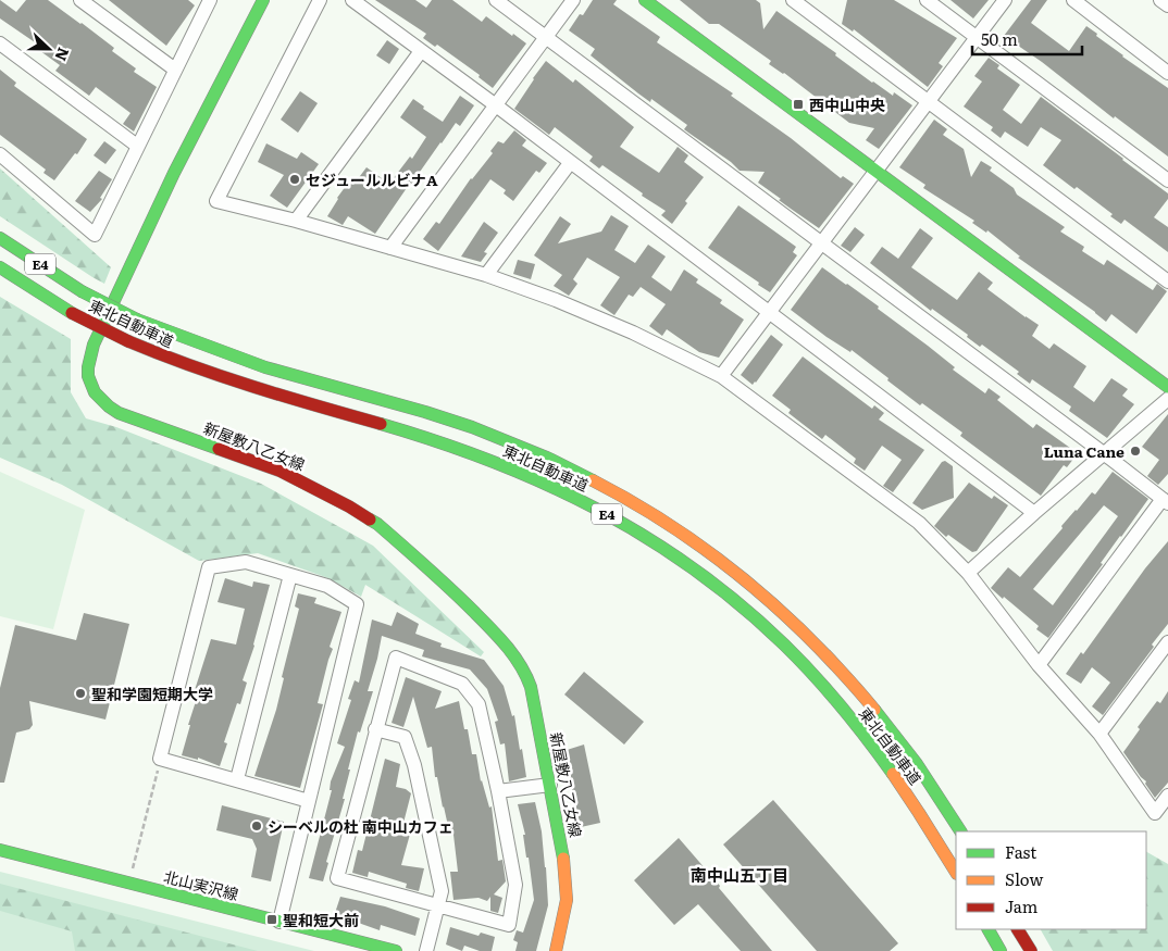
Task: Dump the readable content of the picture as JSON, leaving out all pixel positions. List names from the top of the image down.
{
  "streets": {
    "main road": [
      "E4",
      "東北自動車道",
      "新屋敷八乙女線",
      "北山実沢線"
    ]
  },
  "districts": ["南中山五丁目"],
  "places": {
    "transit": ["西中山中央", "聖和短大前"],
    "other": [
      "セジュールルビナA",
      "Luna Cane",
      "聖和学園短期大学",
      "シーベルの杜 南中山カフェ"
    ]
  },
  "legend": ["Fast", "Slow", "Jam"],
  "scale_bar": "50 m",
  "north": "right"
}
